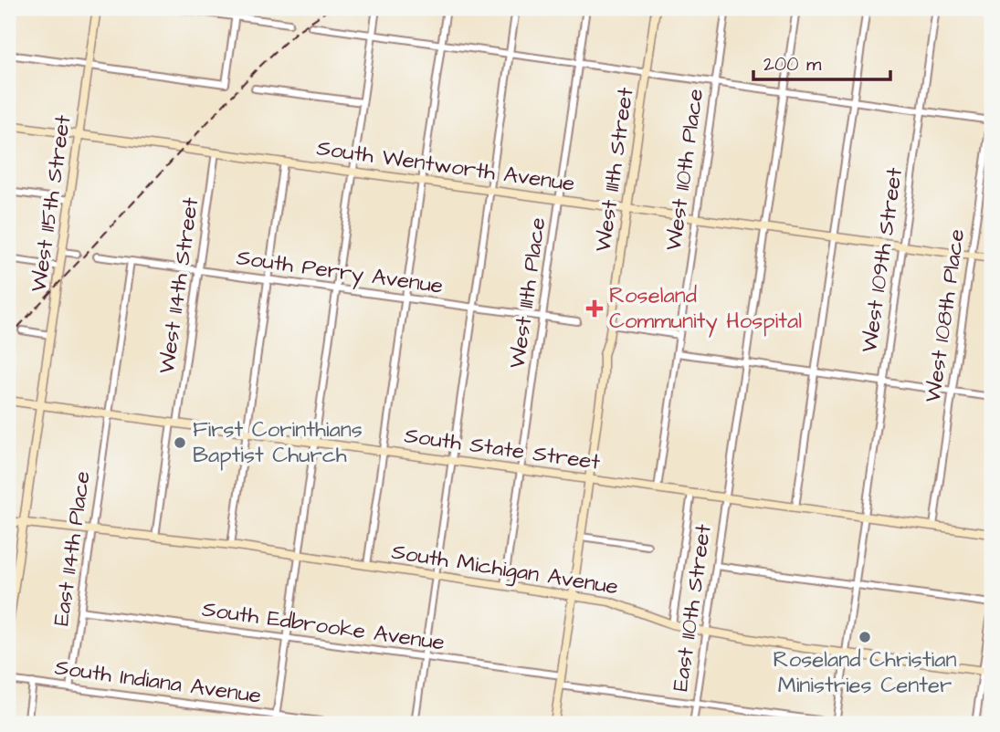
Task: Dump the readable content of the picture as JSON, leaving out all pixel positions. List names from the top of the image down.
{
  "streets": {
    "street": [
      "South Wentworth Avenue",
      "West 111th Street",
      "West 110th Place",
      "West 115th Street",
      "West 109th Street",
      "South Perry Avenue",
      "West 114th Street",
      "West 111th Place",
      "West 108th Place",
      "South State Street",
      "East 114th Place",
      "South Michigan Avenue",
      "East 110th Street",
      "South Edbrooke Avenue",
      "South Indiana Avenue"
    ]
  },
  "crossings": [
    ["South Wentworth Avenue", "West 111th Street"],
    ["South Wentworth Avenue", "West 110th Place"],
    ["South Wentworth Avenue", "West 115th Street"],
    ["South Wentworth Avenue", "West 109th Street"],
    ["South Wentworth Avenue", "West 114th Street"],
    ["South Wentworth Avenue", "West 111th Place"],
    ["South Wentworth Avenue", "West 108th Place"],
    ["South Wentworth Avenue", "East 110th Street"],
    ["West 111th Street", "South State Street"],
    ["West 111th Street", "South Michigan Avenue"],
    ["West 111th Street", "South Edbrooke Avenue"],
    ["West 110th Place", "South State Street"],
    ["West 115th Street", "South State Street"],
    ["West 115th Street", "South Michigan Avenue"],
    ["West 109th Street", "South State Street"],
    ["West 109th Street", "South Michigan Avenue"],
    ["South Perry Avenue", "West 114th Street"],
    ["South Perry Avenue", "West 111th Place"],
    ["South Perry Avenue", "East 114th Place"],
    ["West 114th Street", "South State Street"],
    ["West 114th Street", "South Michigan Avenue"],
    ["West 111th Place", "South State Street"],
    ["West 111th Place", "South Michigan Avenue"],
    ["West 108th Place", "South State Street"],
    ["South State Street", "East 114th Place"],
    ["South State Street", "East 110th Street"],
    ["East 114th Place", "South Michigan Avenue"],
    ["East 114th Place", "South Edbrooke Avenue"],
    ["East 114th Place", "South Indiana Avenue"],
    ["South Michigan Avenue", "East 110th Street"]
  ],
  "places": {
    "health": ["Roseland Community Hospital"],
    "other": ["First Corinthians Baptist Church", "Roseland Christian Ministries Center"]
  },
  "scale_bar": "200 m"
}
